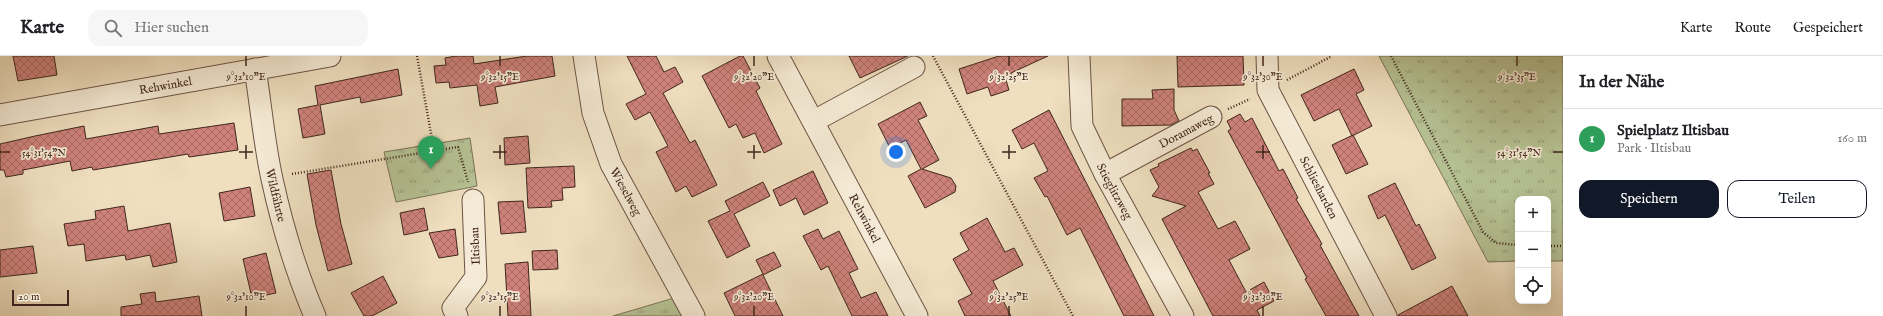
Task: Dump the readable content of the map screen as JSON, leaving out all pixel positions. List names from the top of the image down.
{
  "streets": {
    "street": [
      "Rehwinkel",
      "Doramaweg",
      "Schliesharden",
      "Wieselweg",
      "Stieglitzweg",
      "Wildfährte",
      "Iltisbau"
    ]
  },
  "crossings": [
    ["Rehwinkel", "Wildfährte"],
    ["Doramaweg", "Schliesharden"],
    ["Doramaweg", "Stieglitzweg"]
  ],
  "scale_bar": "20 m",
  "page": {
    "header": "Karte",
    "search": "Hier suchen",
    "nav": ["Karte", "Route", "Gespeichert"],
    "heading": "In der Nähe",
    "list": [
      {
        "mark": "1",
        "name": "Spielplatz Iltisbau",
        "note": "Park · Iltisbau",
        "value": "160 m"
      }
    ],
    "pins": "1",
    "buttons": ["Speichern", "Teilen"],
    "map_buttons": ["+", "−"],
    "scale": "20 m"
  },
  "coordinates": [
    "9°32'10\"E",
    "9°32'15\"E",
    "9°32'20\"E",
    "9°32'25\"E",
    "9°32'30\"E",
    "9°32'35\"E",
    "54°31'54\"N"
  ]
}
